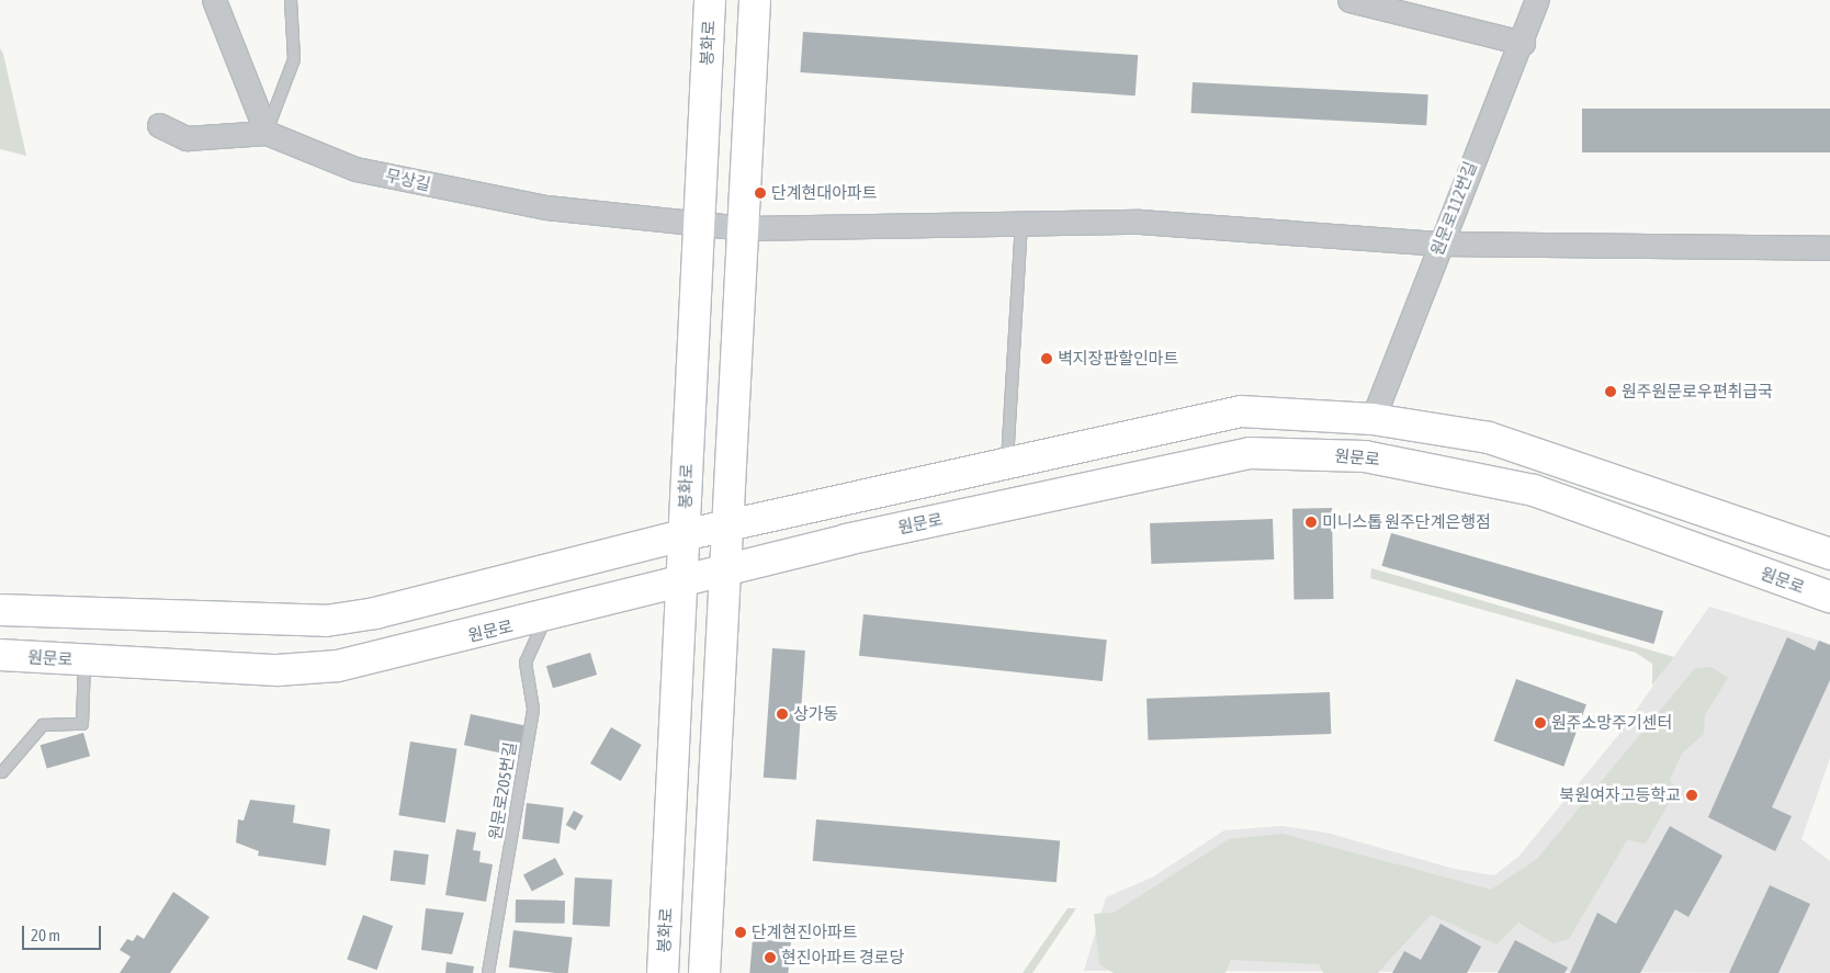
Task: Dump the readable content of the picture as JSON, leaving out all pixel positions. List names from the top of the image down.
{
  "streets": {
    "main road": ["봉화로", "원문로"],
    "street": ["무상길", "원문로112번길"],
    "lane": ["원문로205번길"]
  },
  "crossings": [
    ["봉화로", "무상길"],
    ["봉화로", "원문로"],
    ["무상길", "원문로112번길"],
    ["원문로", "원문로205번길"]
  ],
  "places": [
    "단계현대아파트",
    "벽지장판할인마트",
    "원주원문로우편취급국",
    "미니스톱 원주단계은행점",
    "상가동",
    "원주소망주기센터",
    "북원여자고등학교",
    "단계현진아파트",
    "현진아파트 경로당"
  ],
  "scale_bar": "20 m"
}
